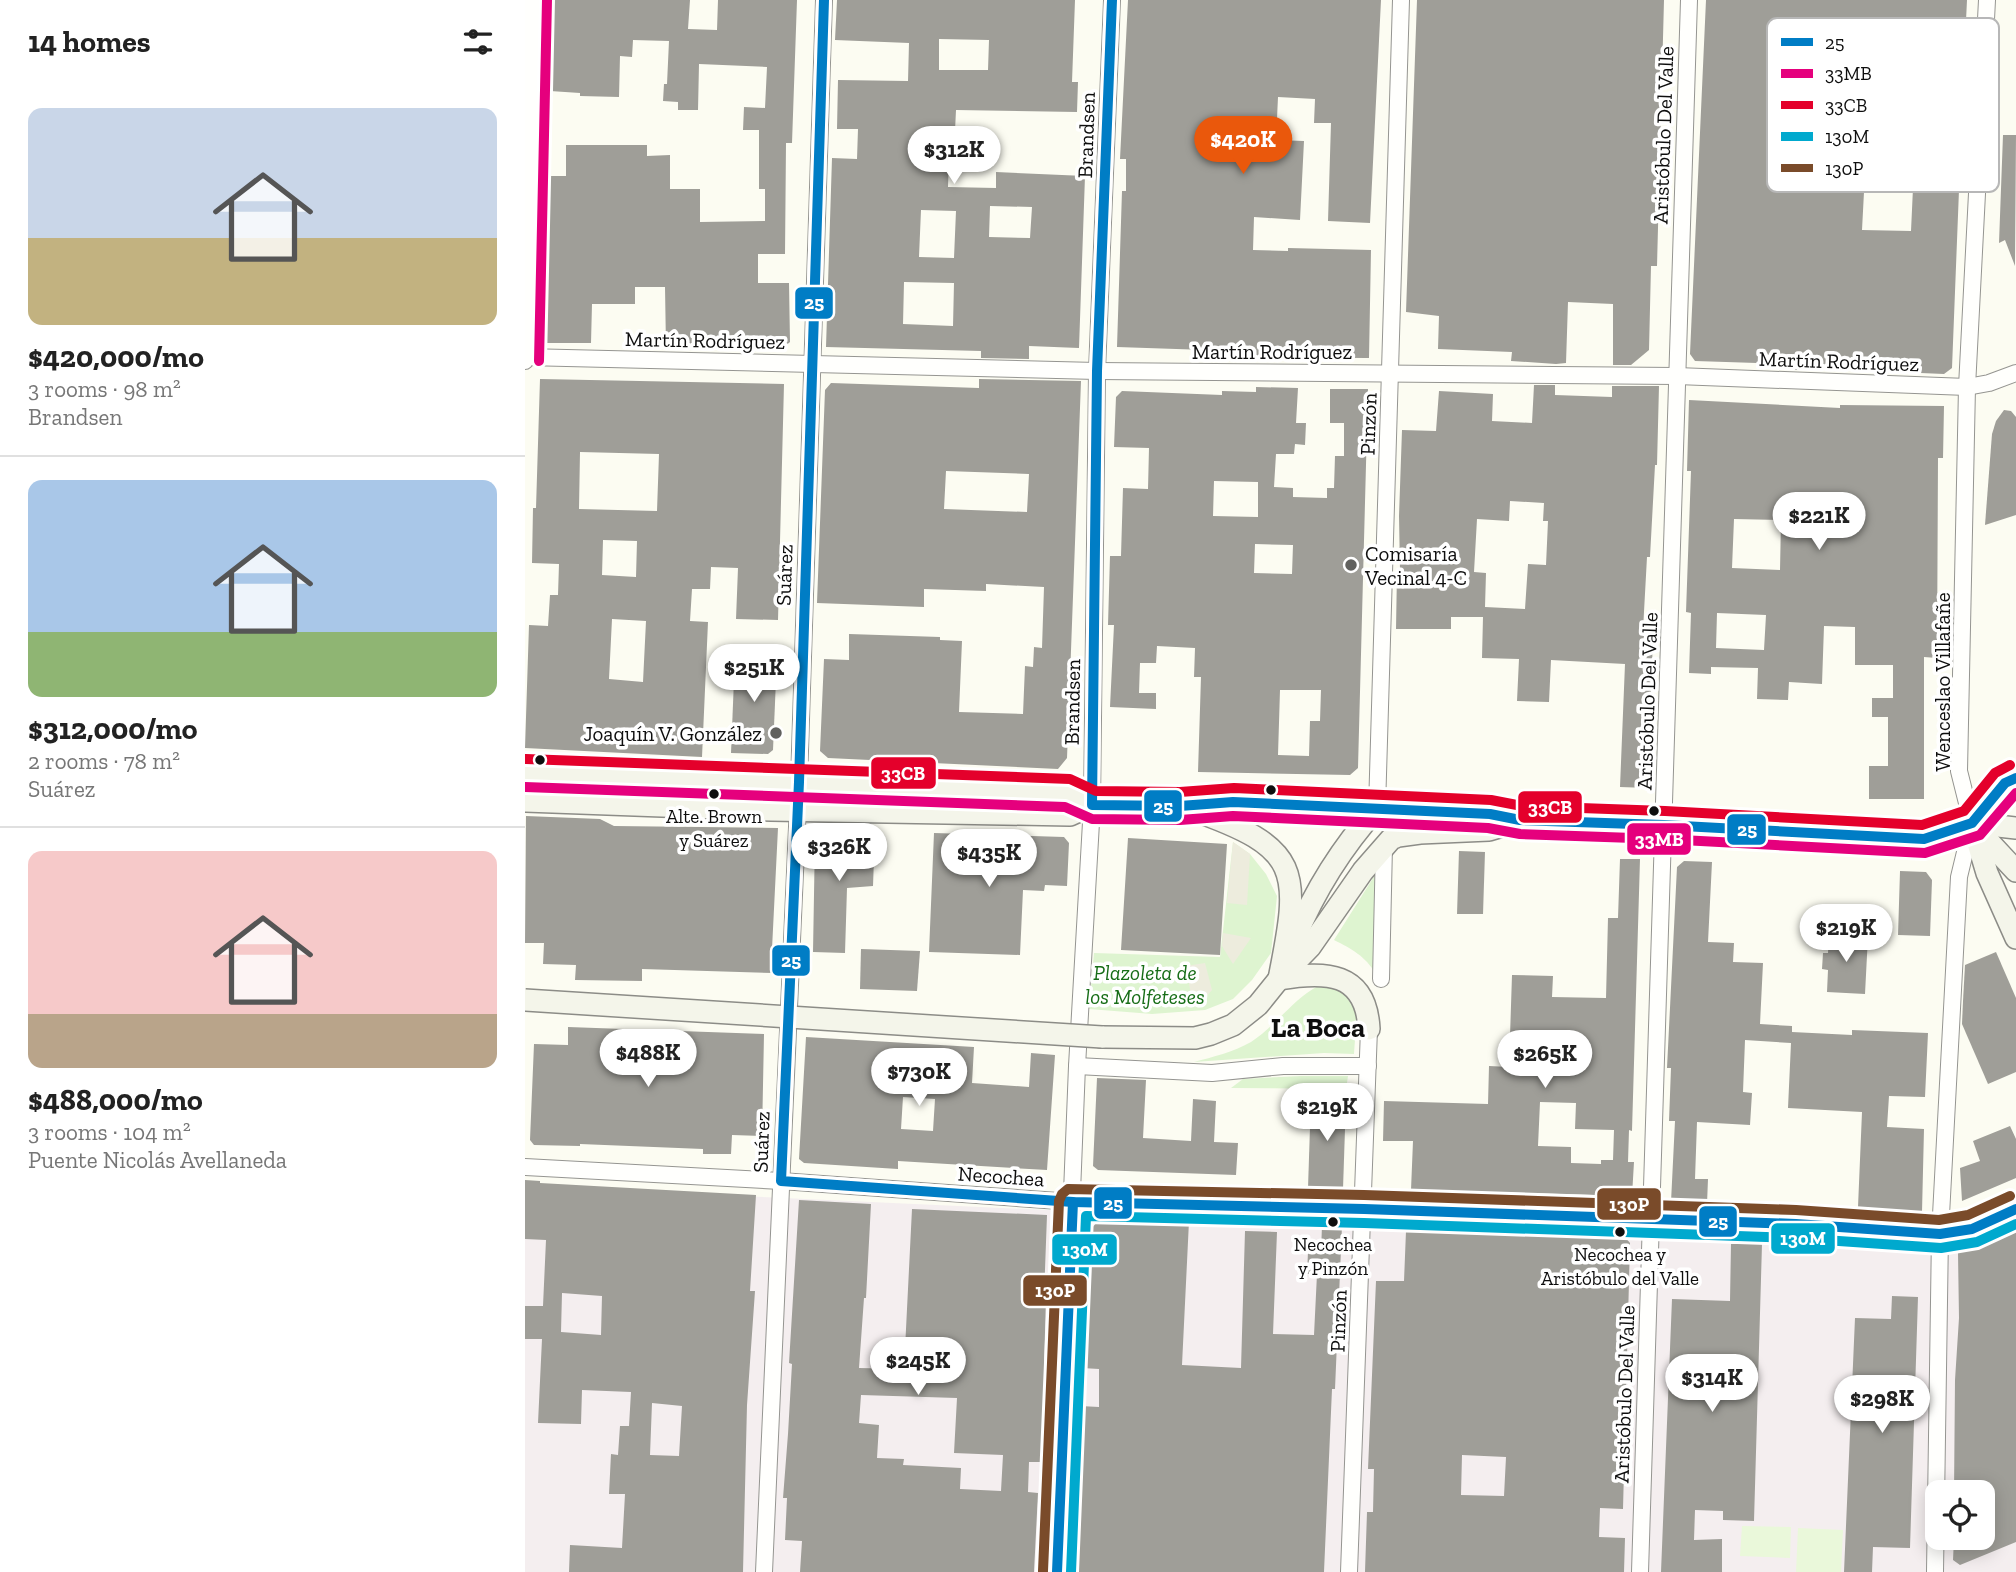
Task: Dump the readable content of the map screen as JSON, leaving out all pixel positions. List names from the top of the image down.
{
  "streets": {
    "street": [
      "Brandsen",
      "Aristóbulo Del Valle",
      "Martín Rodríguez",
      "Pinzón",
      "Suárez",
      "Wenceslao Villafañe",
      "Necochea"
    ]
  },
  "crossings": [
    ["Brandsen", "Martín Rodríguez"],
    ["Brandsen", "Necochea"],
    ["Aristóbulo Del Valle", "Martín Rodríguez"],
    ["Aristóbulo Del Valle", "Necochea"],
    ["Martín Rodríguez", "Pinzón"],
    ["Martín Rodríguez", "Suárez"],
    ["Martín Rodríguez", "Wenceslao Villafañe"],
    ["Pinzón", "Necochea"],
    ["Suárez", "Necochea"],
    ["Wenceslao Villafañe", "Necochea"]
  ],
  "districts": ["La Boca"],
  "parks": ["Plazoleta de los Molfeteses"],
  "places": [
    "Comisaría Vecinal 4-C",
    "Joaquín V. González",
    "Alte. Brown y Suárez",
    "Necochea y Pinzón",
    "Necochea y Aristóbulo del Valle"
  ],
  "lines": [
    "transit line 25",
    "transit line 33MB",
    "transit line 33CB",
    "transit line 130P",
    "transit line 130M"
  ],
  "legend": [
    "25",
    "33MB",
    "33CB",
    "130M",
    "130P"
  ],
  "page": {
    "heading": "14 homes",
    "list": [
      {
        "name": "$420,000/mo",
        "note": "3 rooms · 98 m² · Brandsen"
      },
      {
        "name": "$312,000/mo",
        "note": "2 rooms · 78 m² · Suárez"
      },
      {
        "name": "$488,000/mo",
        "note": "3 rooms · 104 m² · Puente Nicolás Avellaneda"
      }
    ],
    "price": [
      "$420K",
      "$312K",
      "$221K",
      "$251K",
      "$326K",
      "$435K",
      "$219K",
      "$488K",
      "$265K",
      "$730K",
      "$219K",
      "$245K",
      "$314K",
      "$298K"
    ]
  }
}
